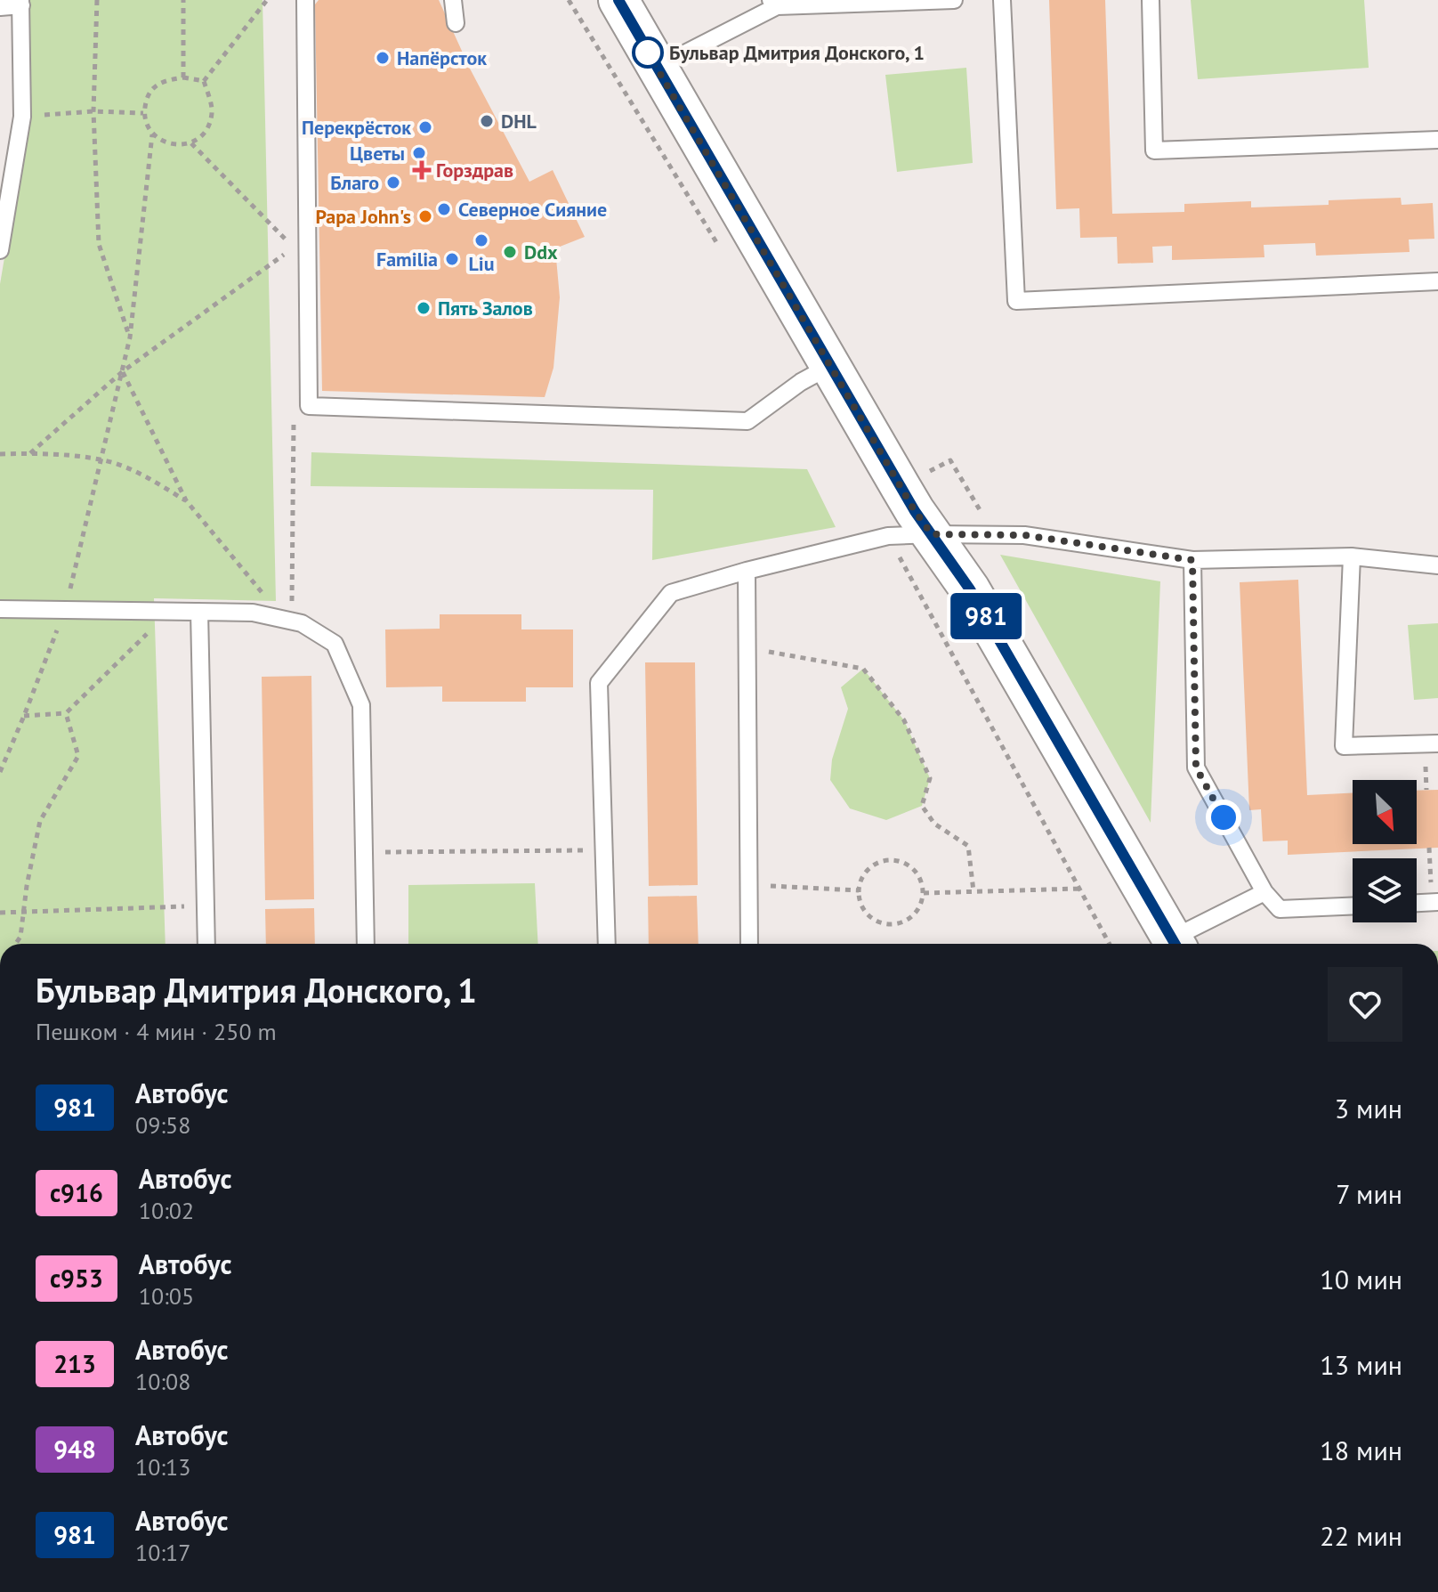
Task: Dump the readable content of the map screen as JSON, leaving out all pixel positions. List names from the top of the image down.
{
  "places": {
    "other": [
      "Бульвар Дмитрия Донского, 1",
      "Напёрсток",
      "DHL",
      "Перекрёсток",
      "Цветы",
      "Благо",
      "Северное Сияние",
      "Papa John's",
      "Liu",
      "Ddx",
      "Familia",
      "Пять Залов"
    ],
    "health": ["Горздрав"]
  },
  "lines": ["bus line 981"],
  "north": "bottom right",
  "page": {
    "on_map": "981",
    "heading": ["Бульвар Дмитрия Донского, 1", "Пешком · 4 мин · 250 m"],
    "list": [
      {
        "mark": "981",
        "name": "Автобус",
        "note": "09:58",
        "value": "3 мин"
      },
      {
        "mark": "с916",
        "name": "Автобус",
        "note": "10:02",
        "value": "7 мин"
      },
      {
        "mark": "с953",
        "name": "Автобус",
        "note": "10:05",
        "value": "10 мин"
      },
      {
        "mark": "213",
        "name": "Автобус",
        "note": "10:08",
        "value": "13 мин"
      },
      {
        "mark": "948",
        "name": "Автобус",
        "note": "10:13",
        "value": "18 мин"
      },
      {
        "mark": "981",
        "name": "Автобус",
        "note": "10:17",
        "value": "22 мин"
      }
    ]
  }
}
